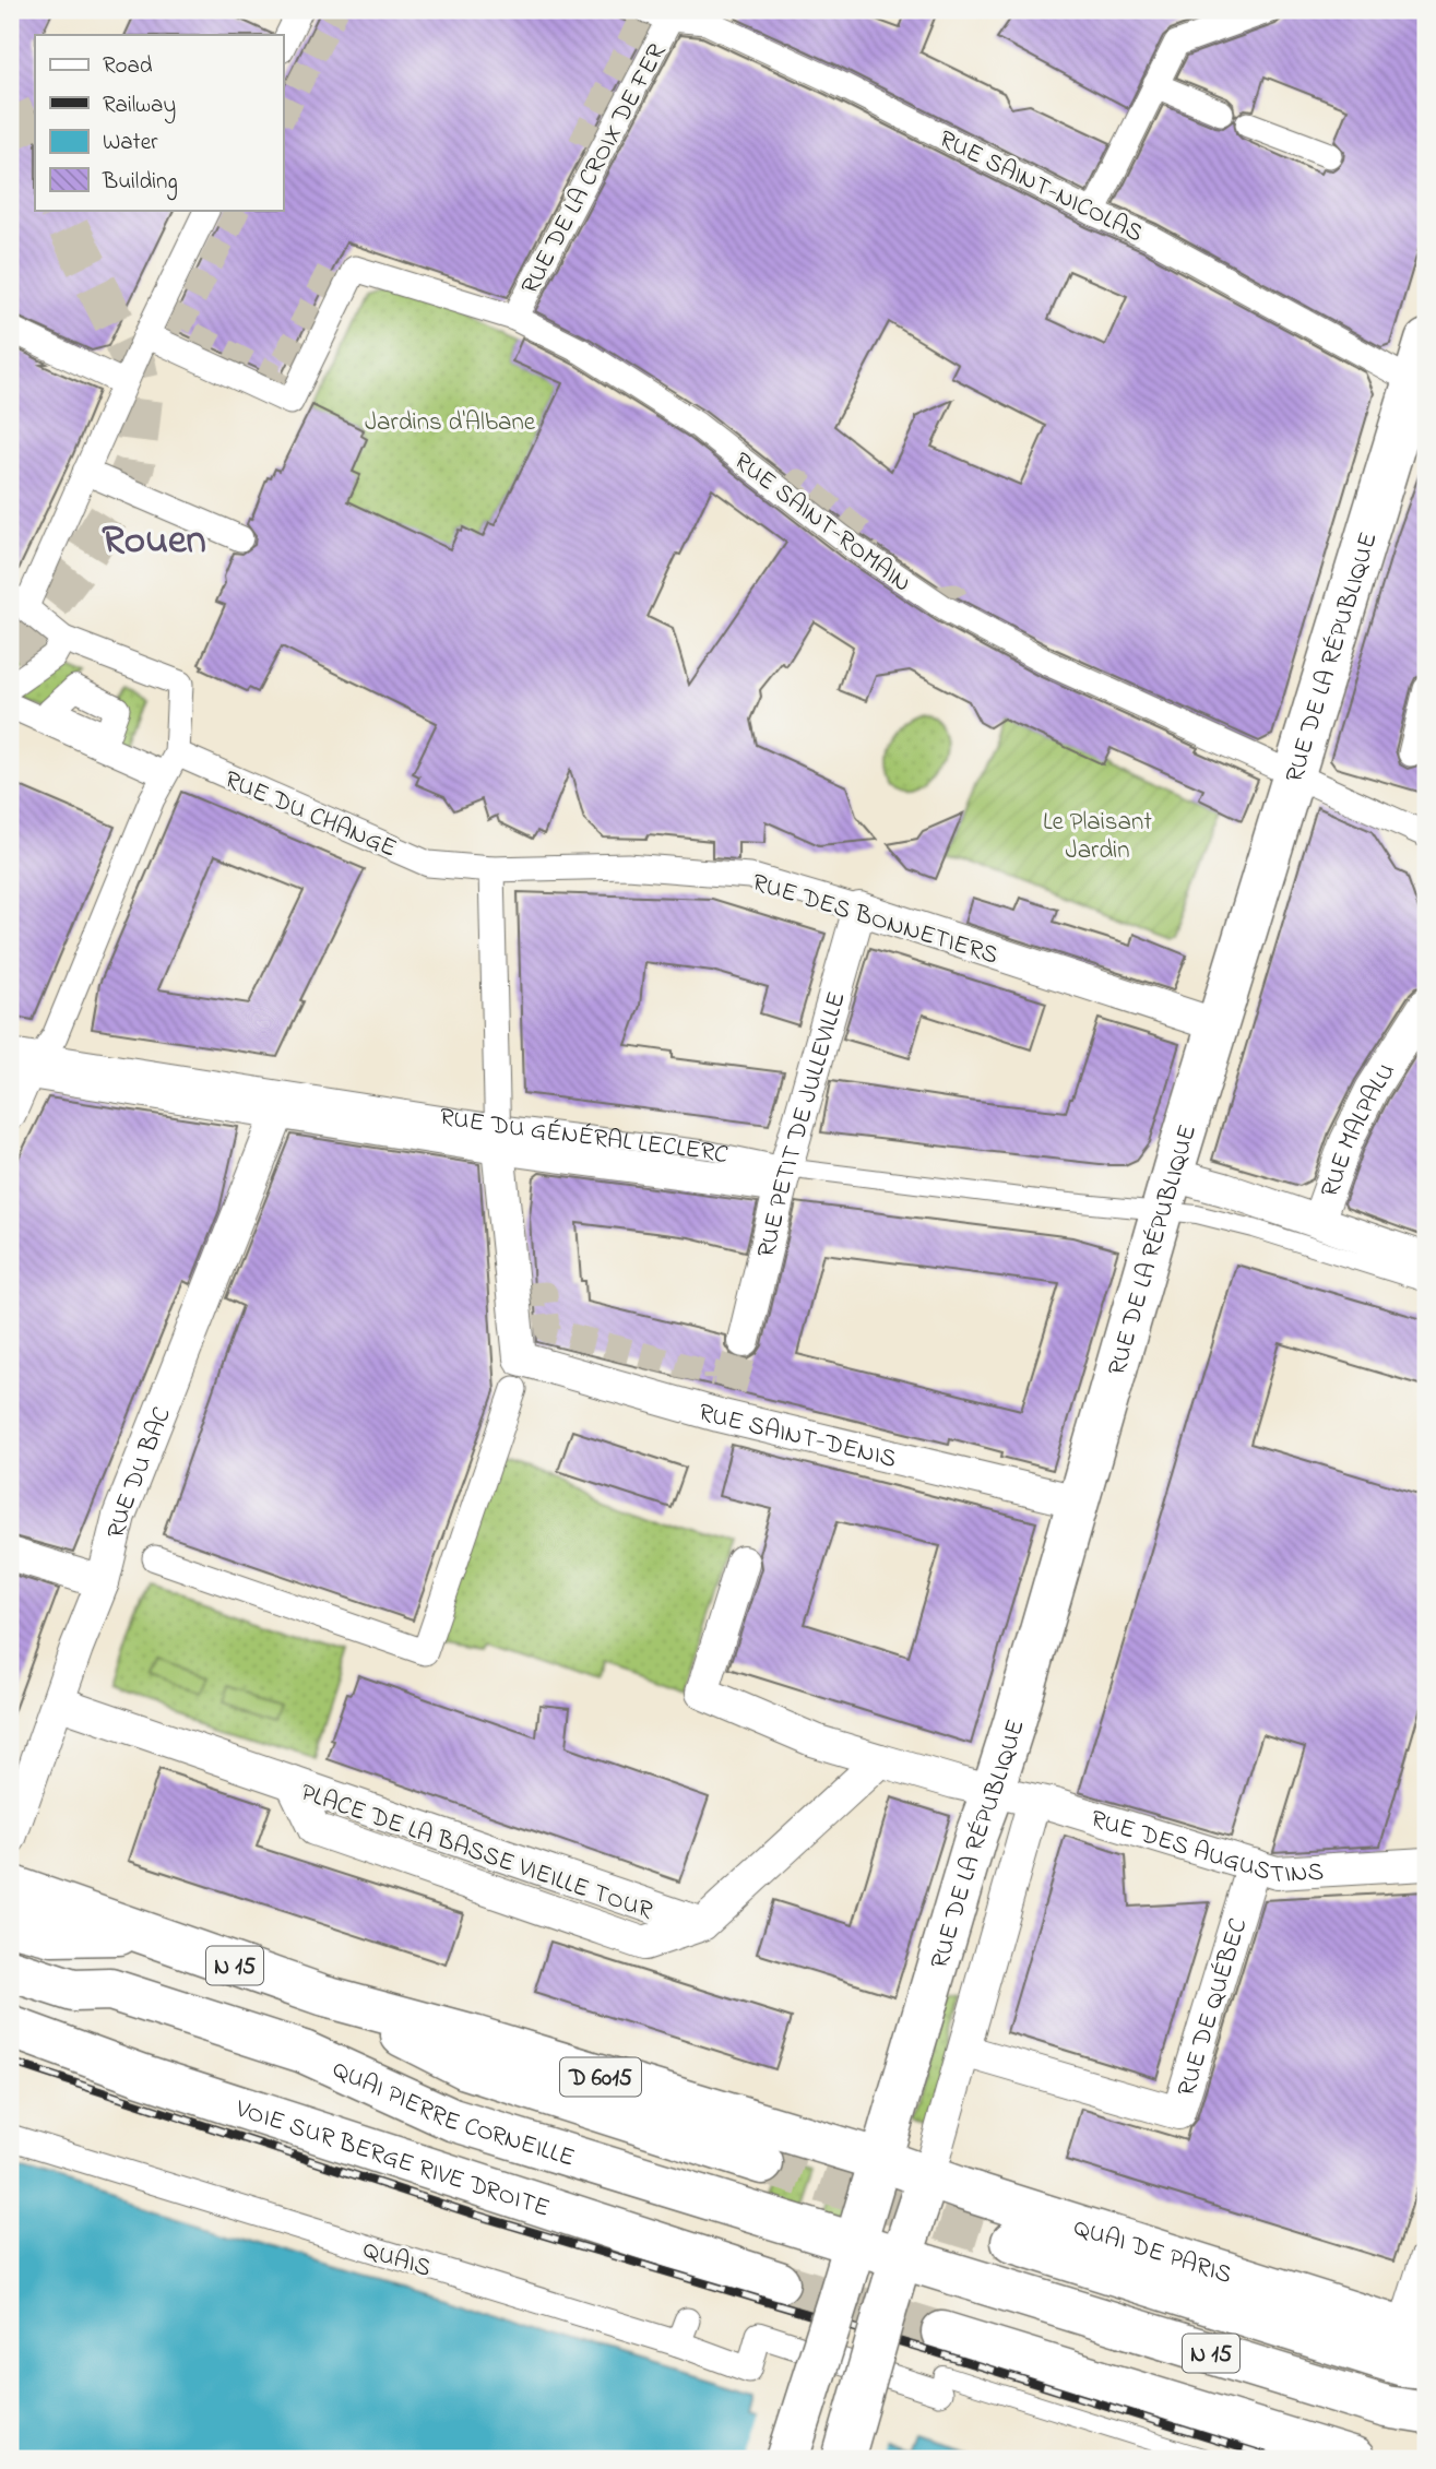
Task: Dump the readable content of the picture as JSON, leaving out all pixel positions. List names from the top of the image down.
{
  "streets": {
    "main road": [
      "RUE DE LA RÉPUBLIQUE",
      "N 15",
      "D 6015",
      "QUAI PIERRE CORNEILLE",
      "VOIE SUR BERGE RIVE DROITE",
      "QUAI DE PARIS"
    ],
    "street": [
      "RUE DE LA CROIX DE FER",
      "RUE SAINT-NICOLAS",
      "RUE SAINT-ROMAIN",
      "RUE DU CHANGE",
      "RUE DES BONNETIERS",
      "RUE PETIT DE JULLEVILLE",
      "RUE MALPALU",
      "RUE DU GÉNÉRAL LECLERC",
      "RUE SAINT-DENIS",
      "RUE DU BAC",
      "RUE DES AUGUSTINS",
      "PLACE DE LA BASSE VIEILLE TOUR",
      "RUE DE QUÉBEC",
      "QUAIS"
    ]
  },
  "crossings": [
    ["RUE DE LA CROIX DE FER", "RUE SAINT-NICOLAS"],
    ["RUE DE LA CROIX DE FER", "RUE SAINT-ROMAIN"],
    ["RUE SAINT-NICOLAS", "RUE DE LA RÉPUBLIQUE"],
    ["RUE SAINT-ROMAIN", "RUE DE LA RÉPUBLIQUE"],
    ["RUE DE LA RÉPUBLIQUE", "RUE DES BONNETIERS"],
    ["RUE DE LA RÉPUBLIQUE", "RUE DU GÉNÉRAL LECLERC"],
    ["RUE DE LA RÉPUBLIQUE", "RUE SAINT-DENIS"],
    ["RUE DE LA RÉPUBLIQUE", "RUE DES AUGUSTINS"],
    ["RUE DE LA RÉPUBLIQUE", "RUE DE QUÉBEC"],
    ["RUE DE LA RÉPUBLIQUE", "D 6015"],
    ["RUE DE LA RÉPUBLIQUE", "QUAI PIERRE CORNEILLE"],
    ["RUE DE LA RÉPUBLIQUE", "QUAI DE PARIS"],
    ["RUE DU CHANGE", "RUE DES BONNETIERS"],
    ["RUE DES BONNETIERS", "RUE PETIT DE JULLEVILLE"],
    ["RUE PETIT DE JULLEVILLE", "RUE DU GÉNÉRAL LECLERC"],
    ["RUE DU GÉNÉRAL LECLERC", "RUE DU BAC"],
    ["RUE DU BAC", "PLACE DE LA BASSE VIEILLE TOUR"],
    ["RUE DES AUGUSTINS", "PLACE DE LA BASSE VIEILLE TOUR"],
    ["RUE DES AUGUSTINS", "RUE DE QUÉBEC"],
    ["N 15", "D 6015"],
    ["N 15", "QUAI PIERRE CORNEILLE"],
    ["D 6015", "QUAI PIERRE CORNEILLE"],
    ["D 6015", "QUAI DE PARIS"]
  ],
  "districts": ["Rouen"],
  "parks": ["Jardins d'Albane", "Le Plaisant Jardin"],
  "legend": [
    "Road",
    "Railway",
    "Water",
    "Building"
  ]
}
